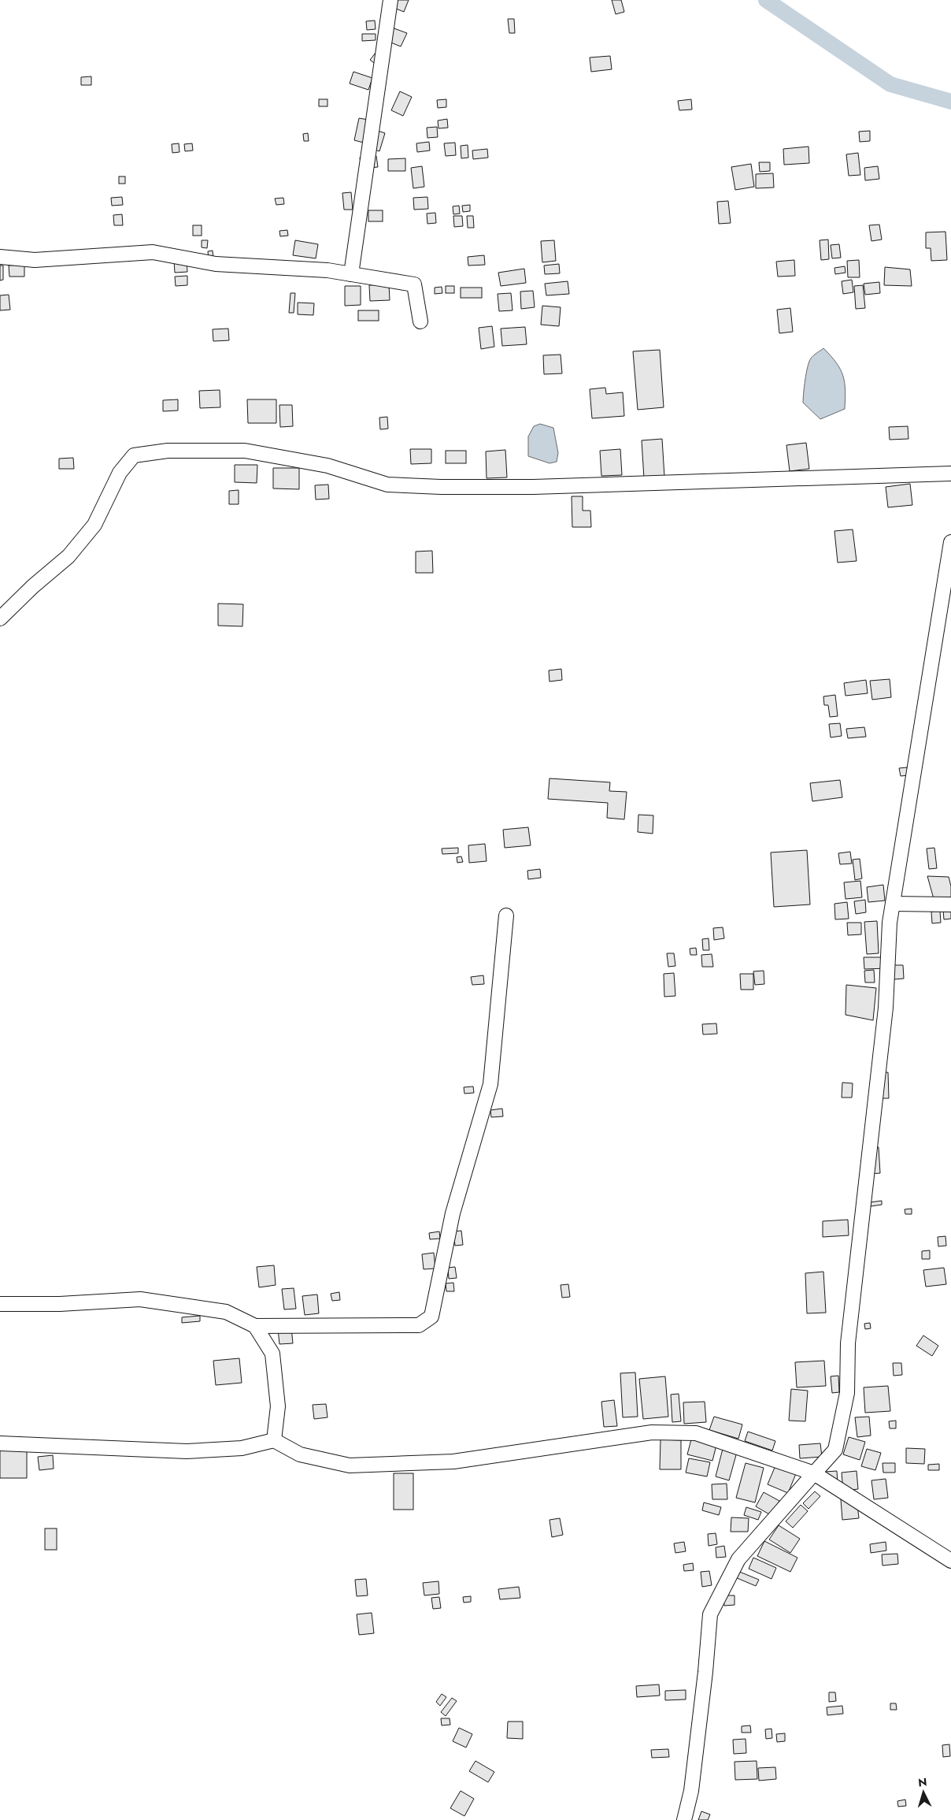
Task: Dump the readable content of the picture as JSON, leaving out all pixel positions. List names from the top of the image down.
{
  "north": "top"
}
